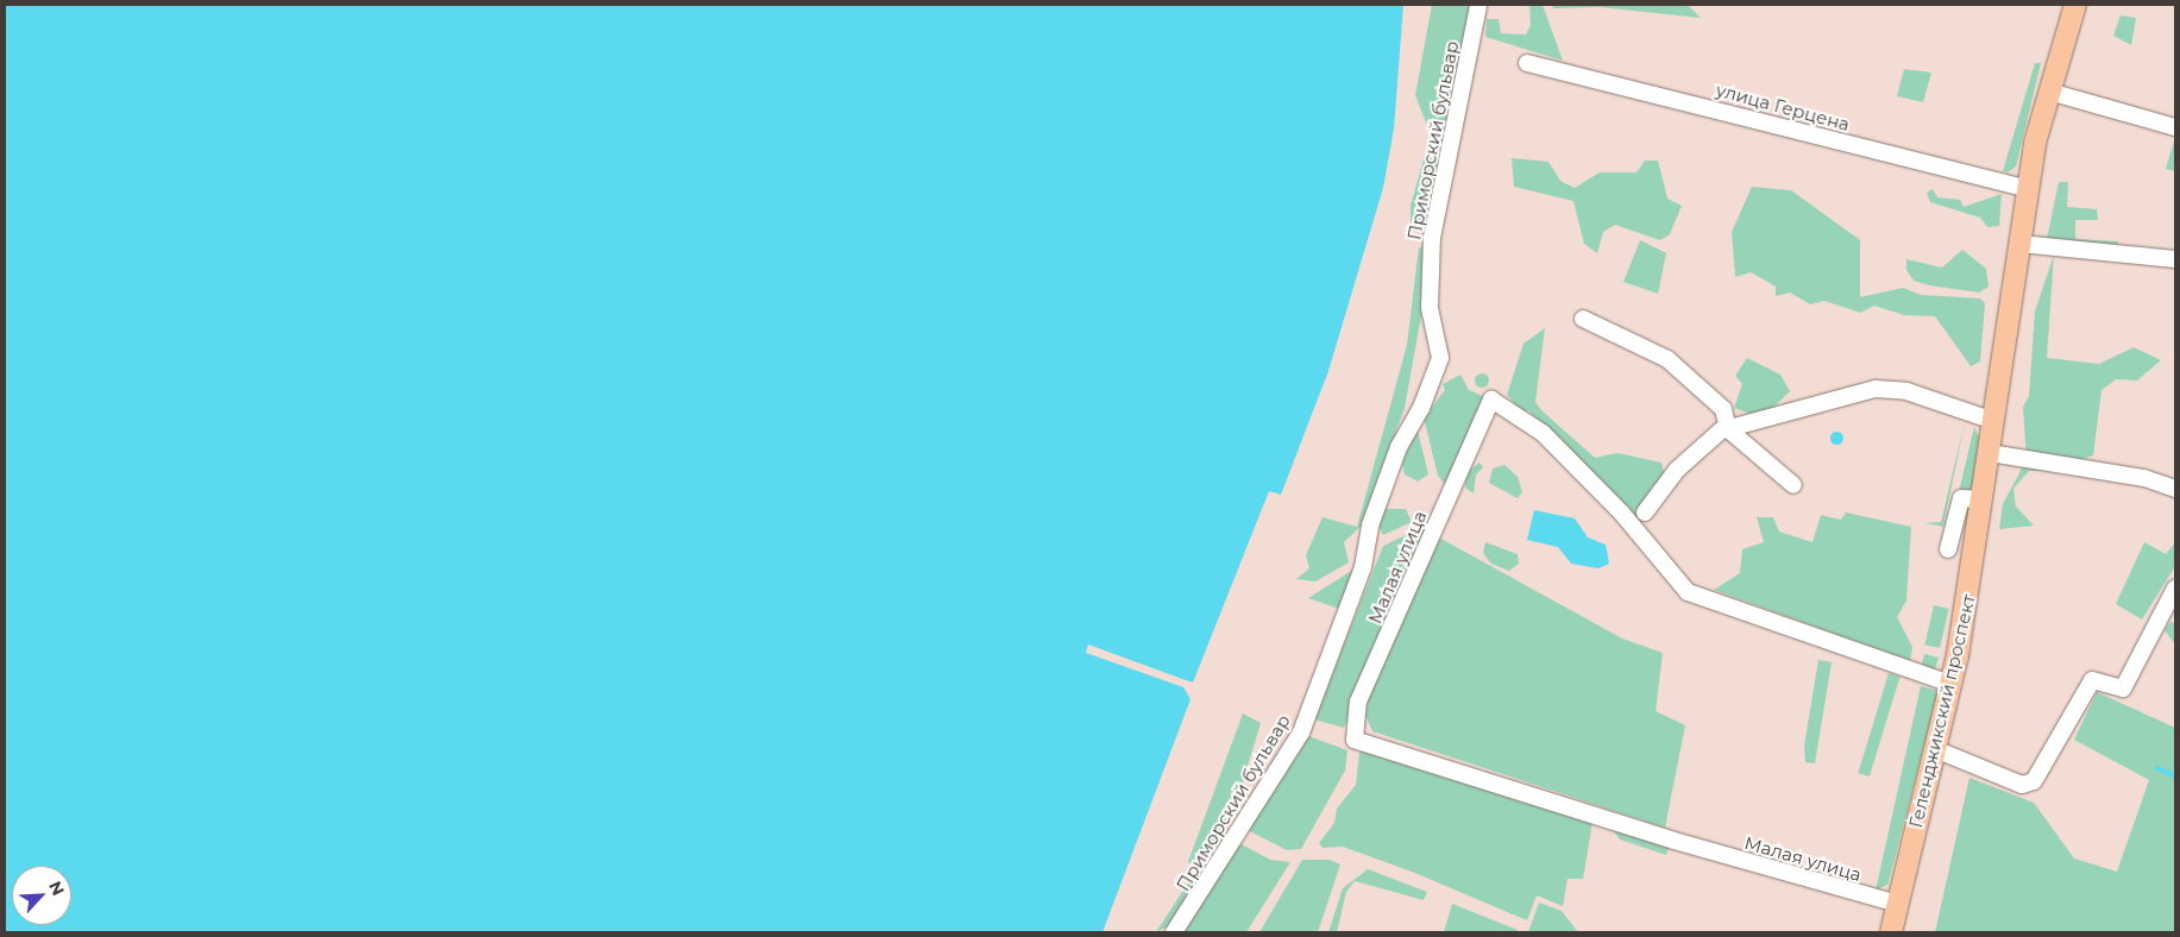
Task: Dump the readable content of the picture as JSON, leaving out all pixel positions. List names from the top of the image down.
{
  "streets": {
    "main road": ["Геленджикский проспект"],
    "street": ["улица Герцена", "Приморский бульвар", "Малая улица"]
  },
  "crossings": [
    ["улица Герцена", "Геленджикский проспект"],
    ["Малая улица", "Геленджикский проспект"]
  ],
  "north": "top right"
}
